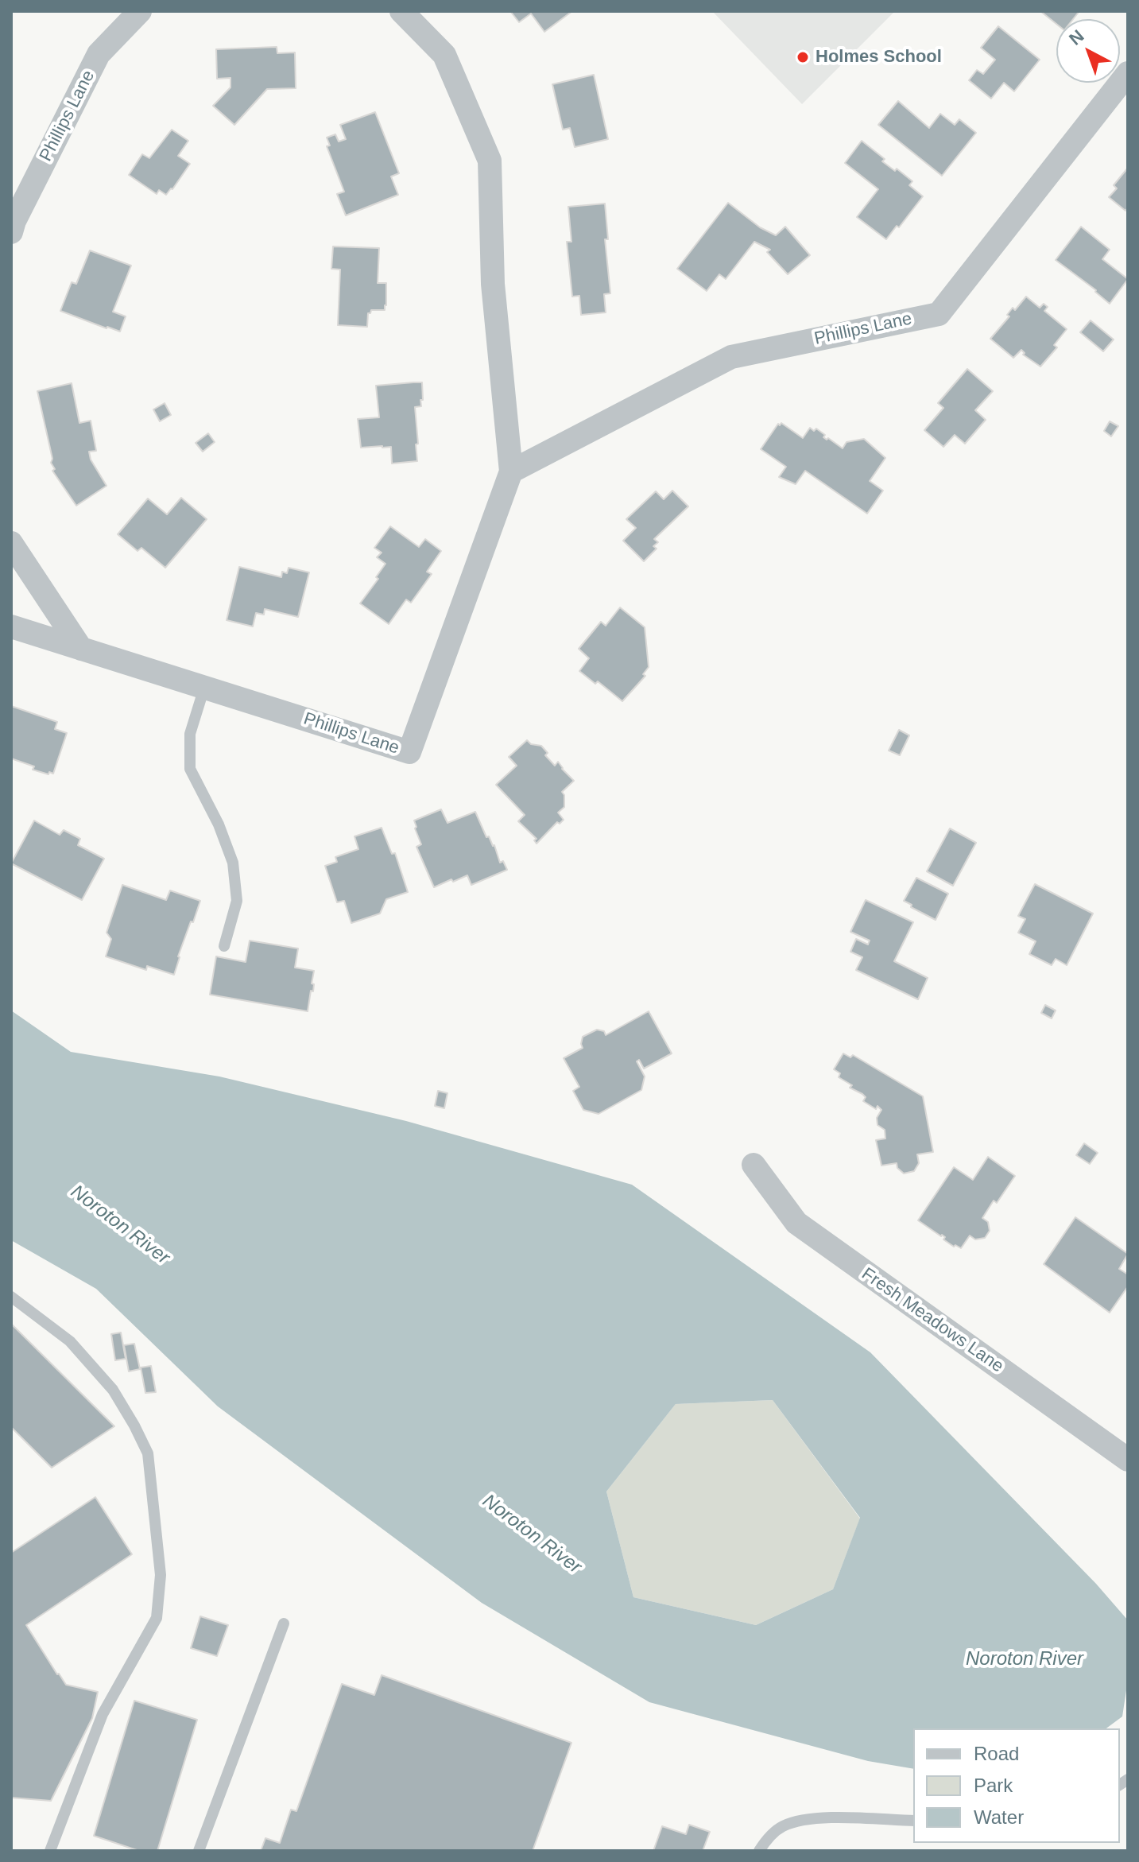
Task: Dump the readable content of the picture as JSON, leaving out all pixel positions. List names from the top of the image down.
{
  "streets": {
    "street": ["Phillips Lane", "Fresh Meadows Lane"]
  },
  "water": ["Noroton River"],
  "places": ["Holmes School"],
  "legend": ["Road", "Park", "Water"],
  "north": "top left"
}
